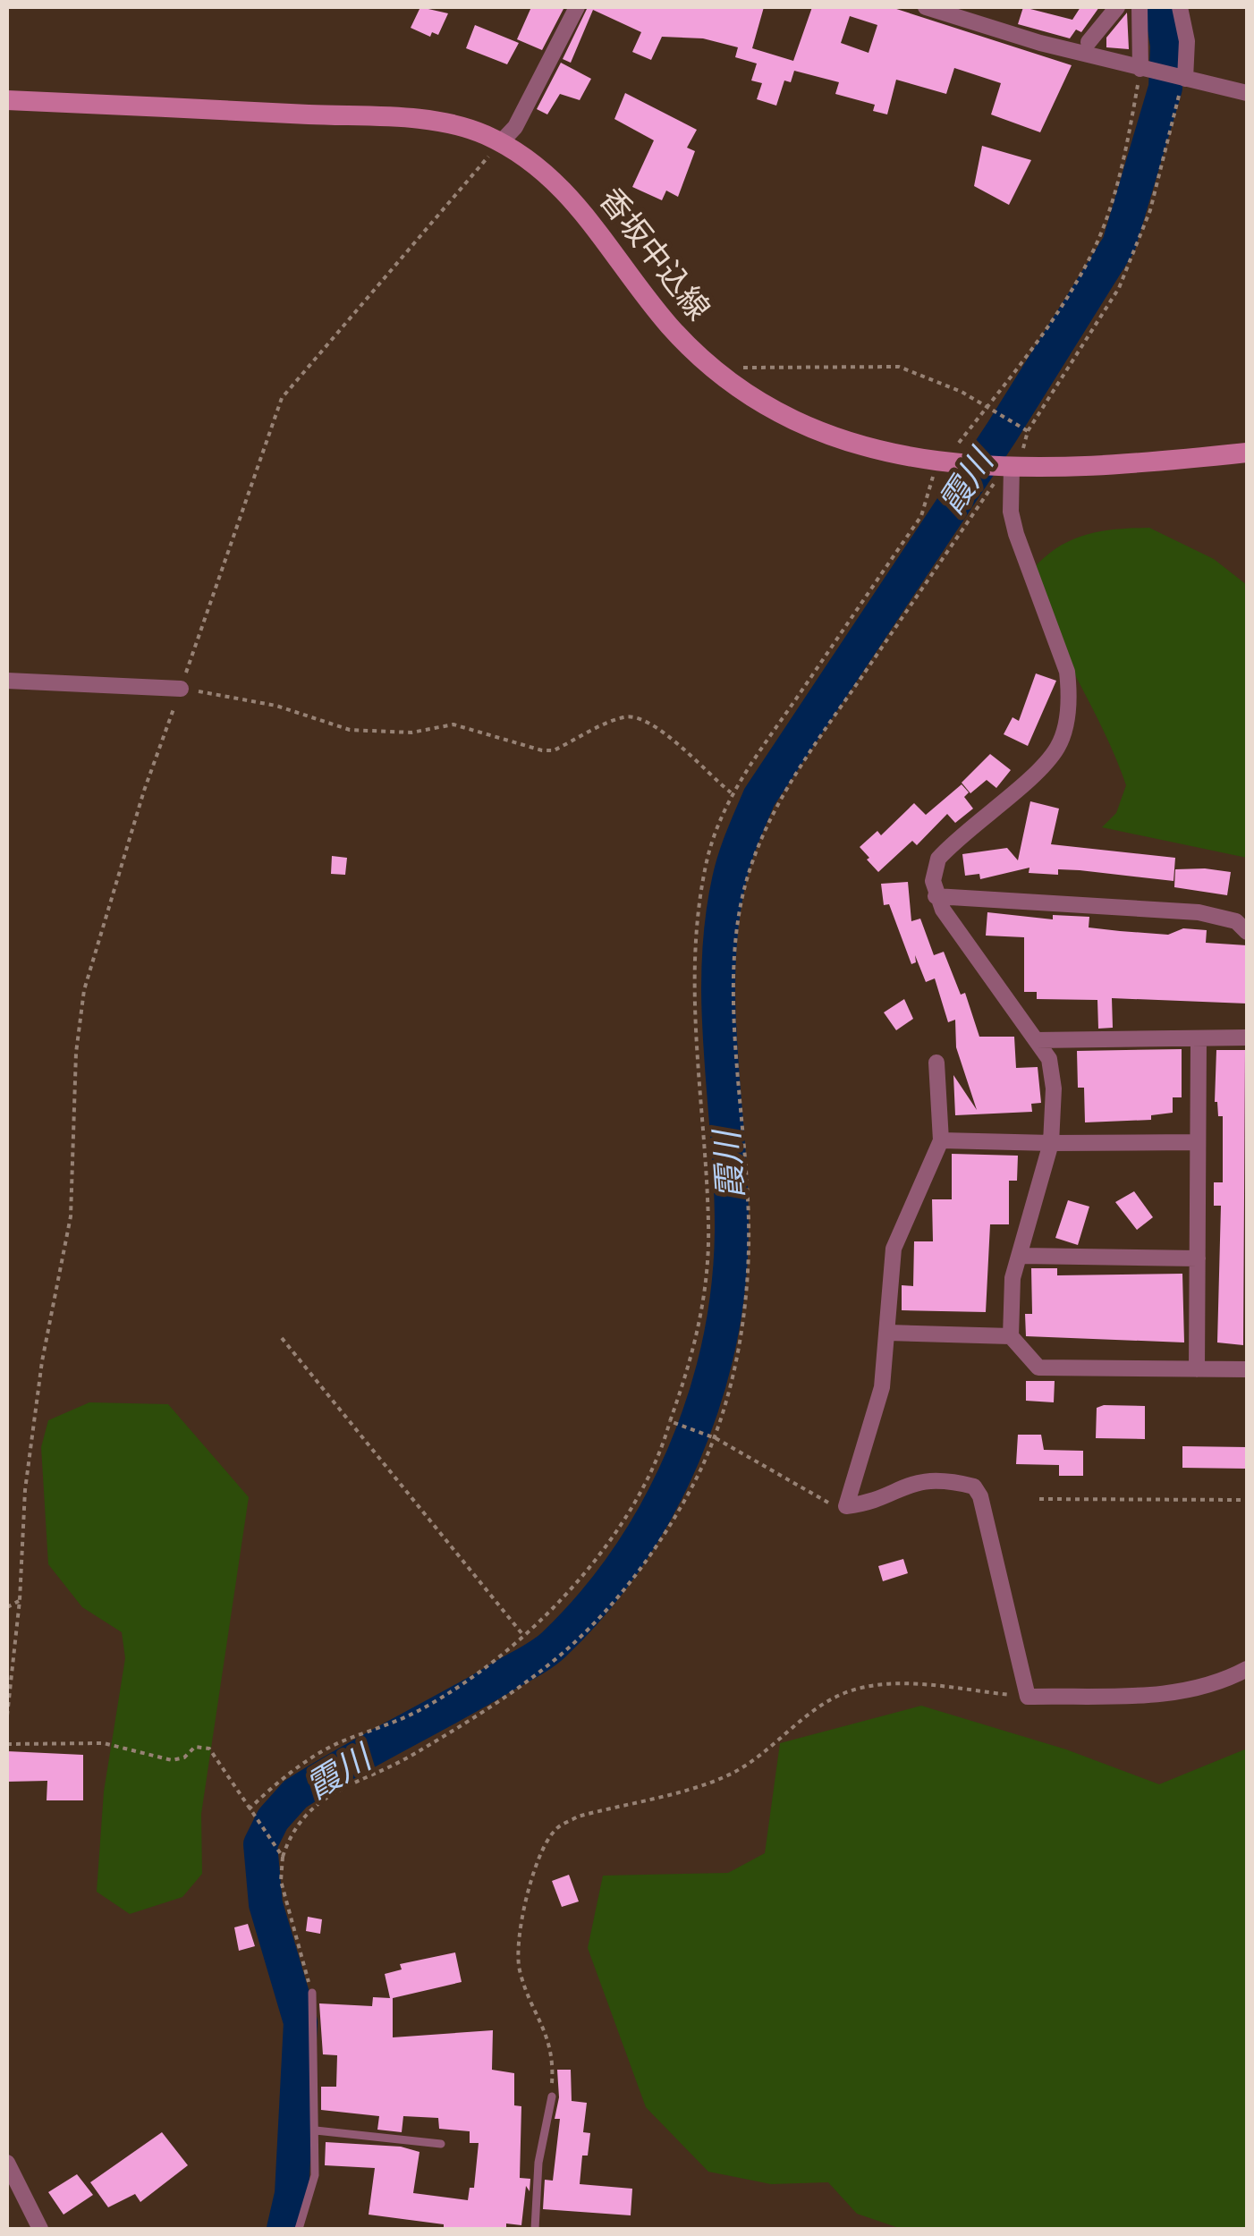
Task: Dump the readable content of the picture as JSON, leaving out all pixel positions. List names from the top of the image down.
{
  "streets": {
    "main road": ["香坂中込線"]
  },
  "water": ["霞川"]
}
